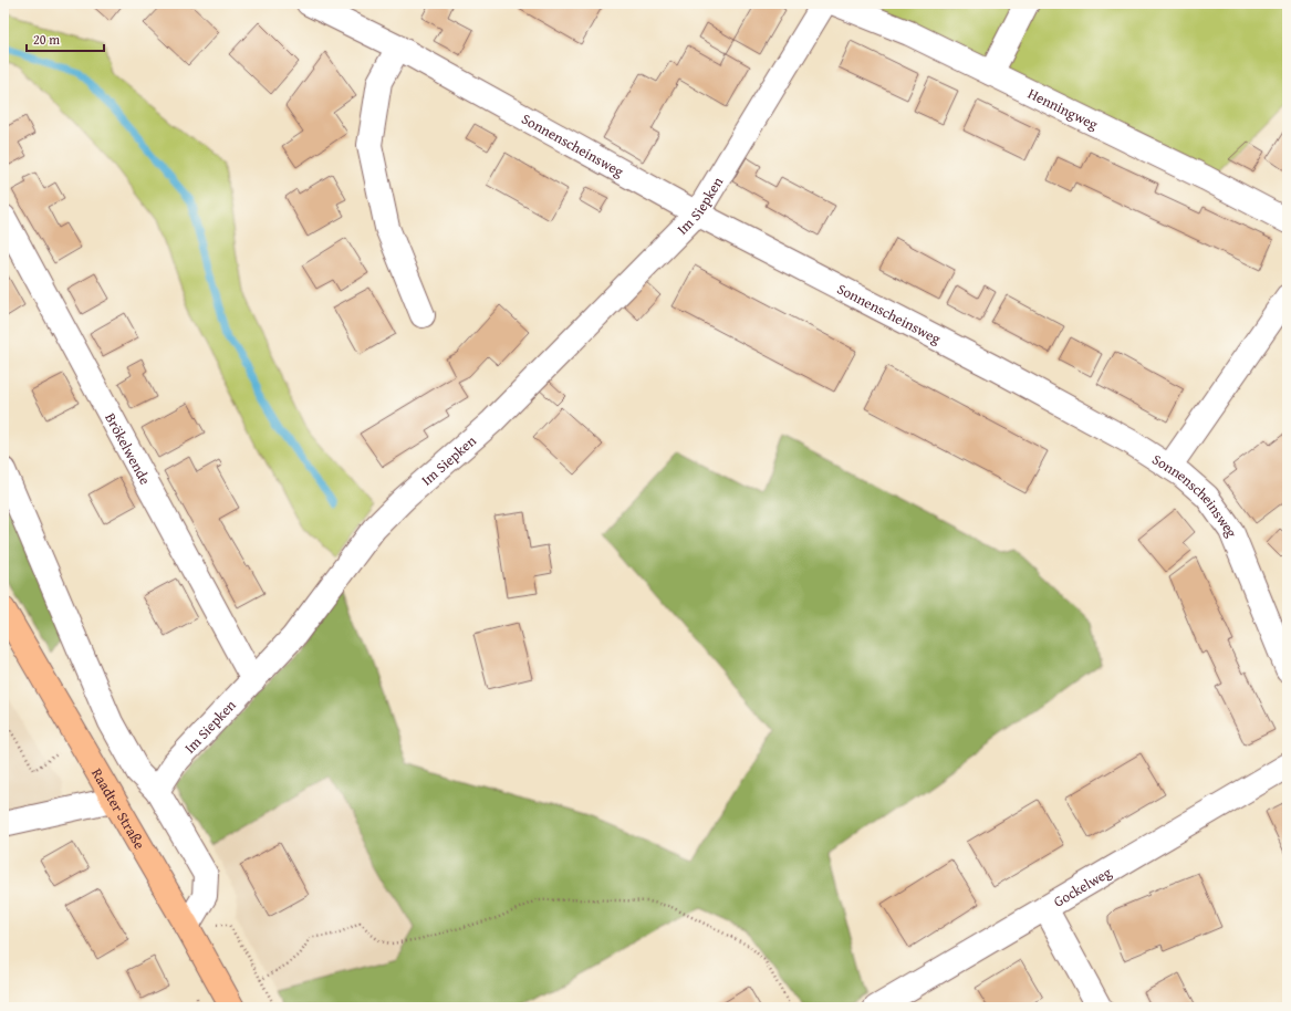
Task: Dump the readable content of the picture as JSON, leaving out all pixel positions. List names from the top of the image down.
{
  "streets": {
    "main road": ["Raadter Straße"],
    "street": [
      "Henningweg",
      "Sonnenscheinsweg",
      "Im Siepken",
      "Brökelwende",
      "Gockelweg"
    ]
  },
  "crossings": [
    ["Sonnenscheinsweg", "Im Siepken"],
    ["Im Siepken", "Brökelwende"]
  ],
  "scale_bar": "20 m"
}
